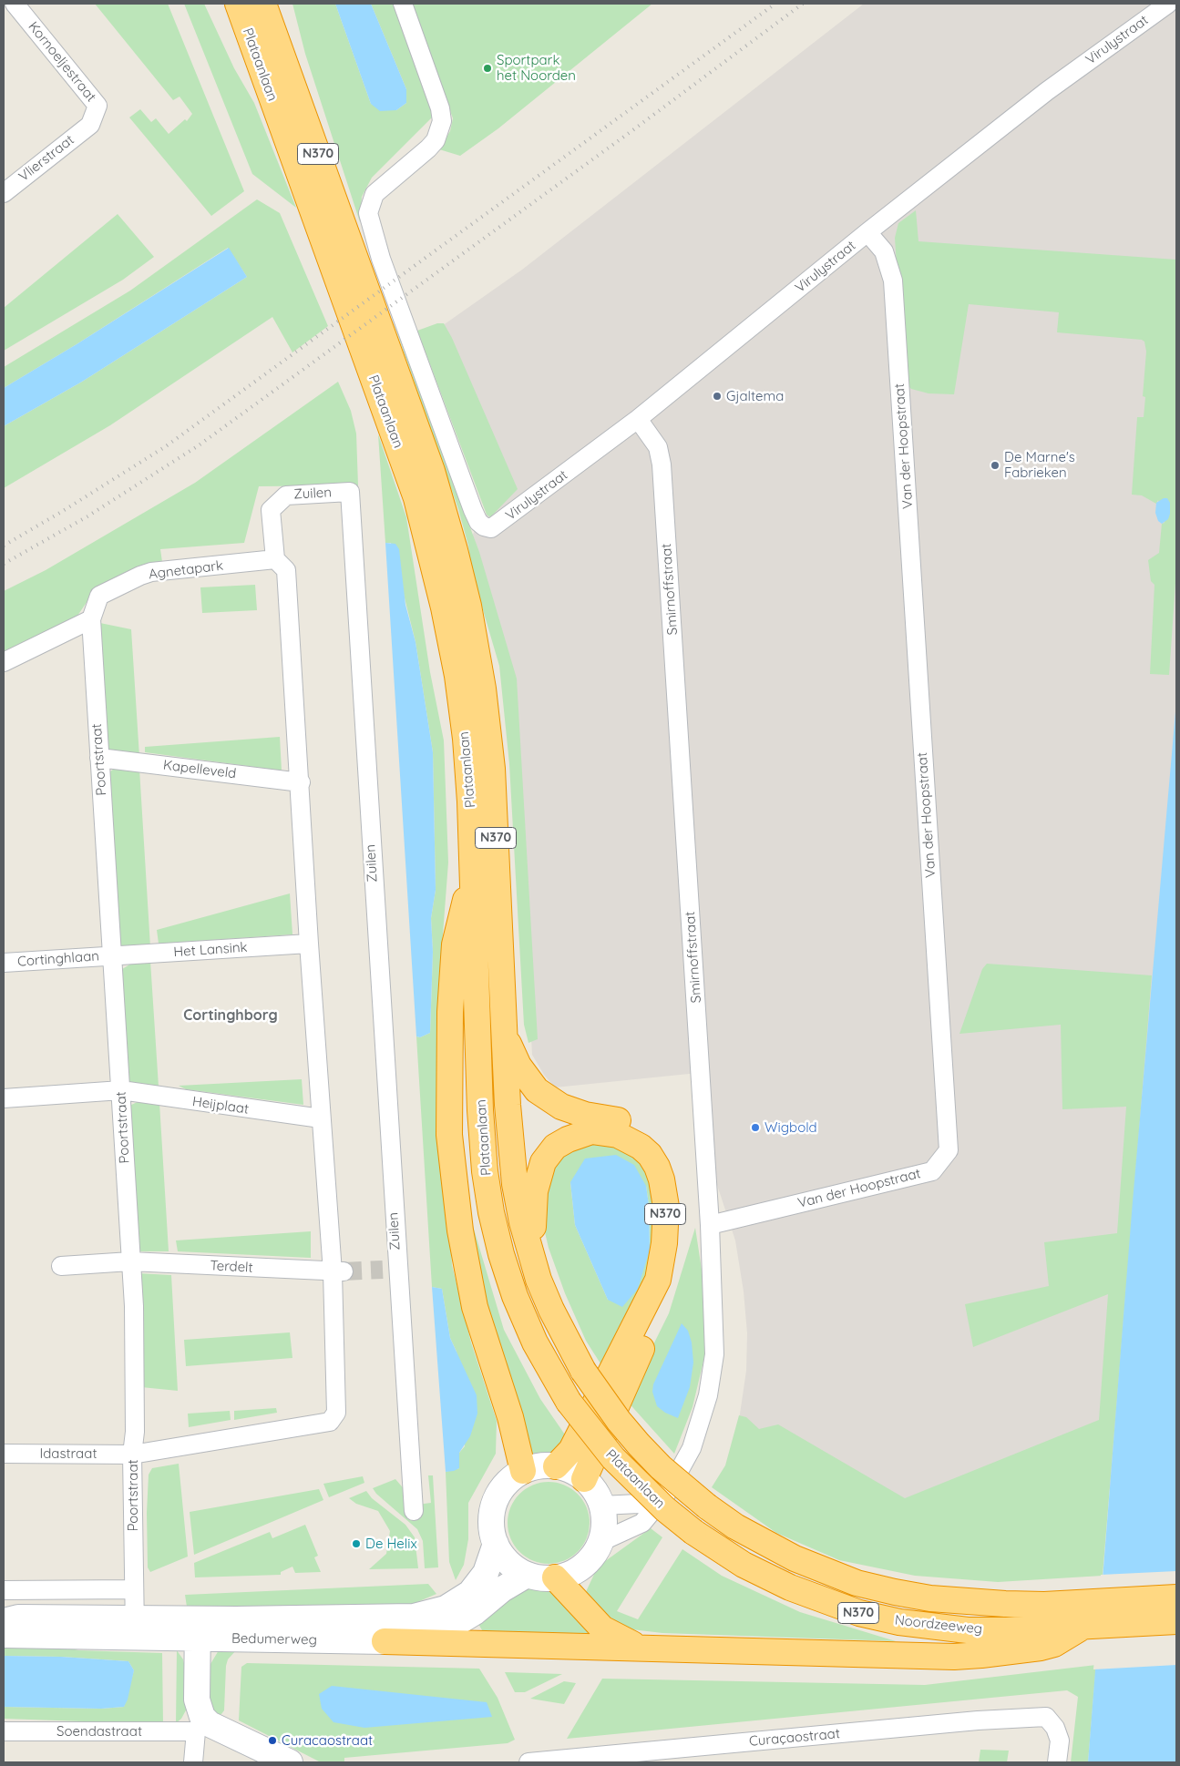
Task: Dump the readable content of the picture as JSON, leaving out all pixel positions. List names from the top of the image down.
{
  "streets": {
    "highway": ["Plataanlaan", "N370", "Noordzeeweg"],
    "main road": ["Bedumerweg", "Soendastraat"],
    "street": [
      "Virulystraat",
      "Kornoeljestraat",
      "Vlierstraat",
      "Van der Hoopstraat",
      "Zuilen",
      "Agnetapark",
      "Smirnoffstraat",
      "Poortstraat",
      "Kapelleveld",
      "Het Lansink",
      "Cortinghlaan",
      "Heijplaat",
      "Terdelt",
      "Idastraat",
      "Curaçaostraat"
    ]
  },
  "crossings": [
    ["Virulystraat", "Van der Hoopstraat"],
    ["Virulystraat", "Smirnoffstraat"],
    ["Kornoeljestraat", "Vlierstraat"],
    ["Plataanlaan", "N370"],
    ["Plataanlaan", "Noordzeeweg"],
    ["N370", "Smirnoffstraat"],
    ["N370", "Noordzeeweg"],
    ["N370", "Bedumerweg"],
    ["Van der Hoopstraat", "Smirnoffstraat"],
    ["Zuilen", "Agnetapark"],
    ["Zuilen", "Poortstraat"],
    ["Zuilen", "Kapelleveld"],
    ["Zuilen", "Het Lansink"],
    ["Zuilen", "Heijplaat"],
    ["Zuilen", "Terdelt"],
    ["Zuilen", "Idastraat"],
    ["Agnetapark", "Poortstraat"],
    ["Smirnoffstraat", "Bedumerweg"],
    ["Poortstraat", "Kapelleveld"],
    ["Poortstraat", "Het Lansink"],
    ["Poortstraat", "Cortinghlaan"],
    ["Poortstraat", "Heijplaat"],
    ["Poortstraat", "Terdelt"],
    ["Poortstraat", "Idastraat"],
    ["Poortstraat", "Bedumerweg"],
    ["Het Lansink", "Cortinghlaan"]
  ],
  "districts": ["Cortinghborg"],
  "places": [
    "Sportpark het Noorden",
    "Gjaltema",
    "De Marne's Fabrieken",
    "Wigbold",
    "De Helix",
    "Curacaostraat"
  ]
}
